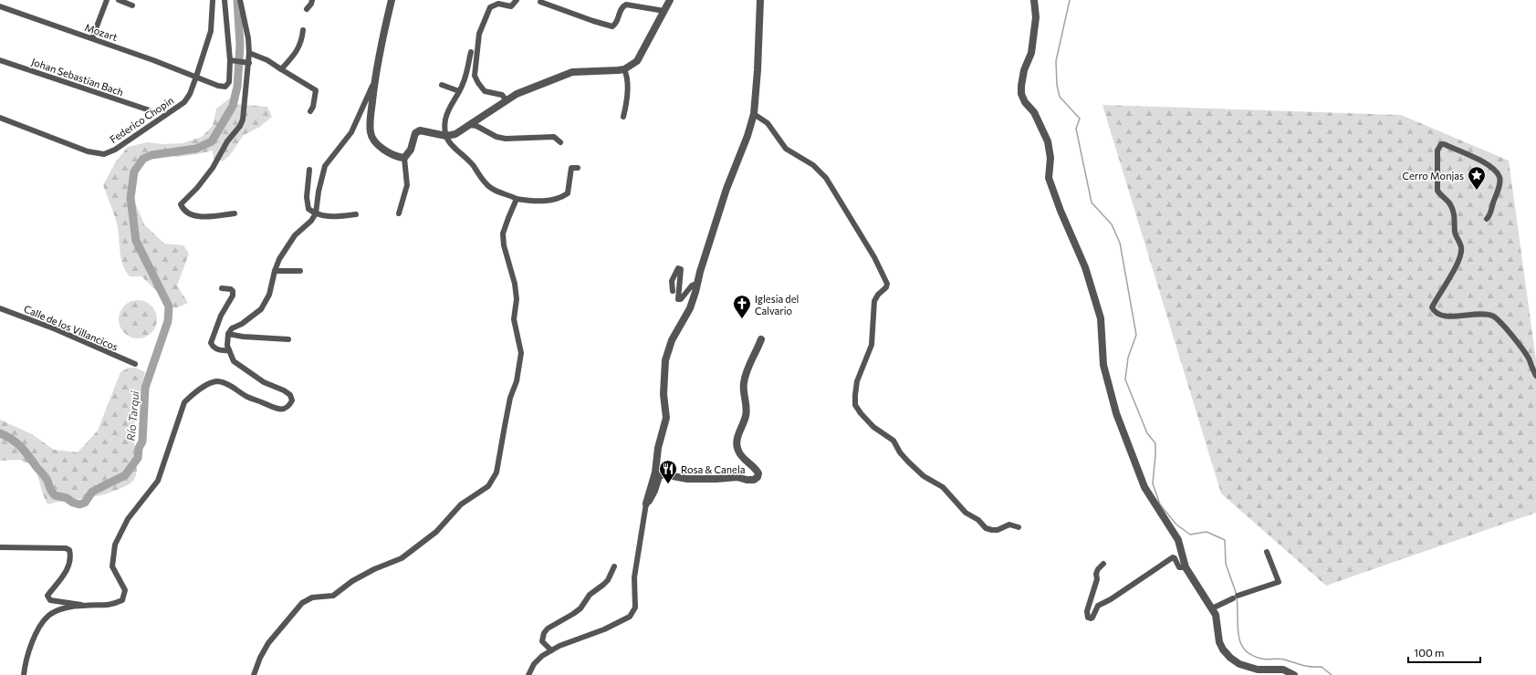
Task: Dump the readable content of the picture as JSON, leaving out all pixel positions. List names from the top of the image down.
{
  "streets": {
    "street": [
      "Mozart",
      "Johan Sebastian Bach",
      "Federico Chopin",
      "Calle de los Villancicos"
    ]
  },
  "crossings": [
    ["Mozart", "Federico Chopin"]
  ],
  "water": ["Río Tarqui"],
  "places": {
    "place": ["Cerro Monjas"],
    "church": ["Iglesia del Calvario"],
    "restaurant": ["Rosa & Canela"]
  },
  "scale_bar": "100 m"
}
